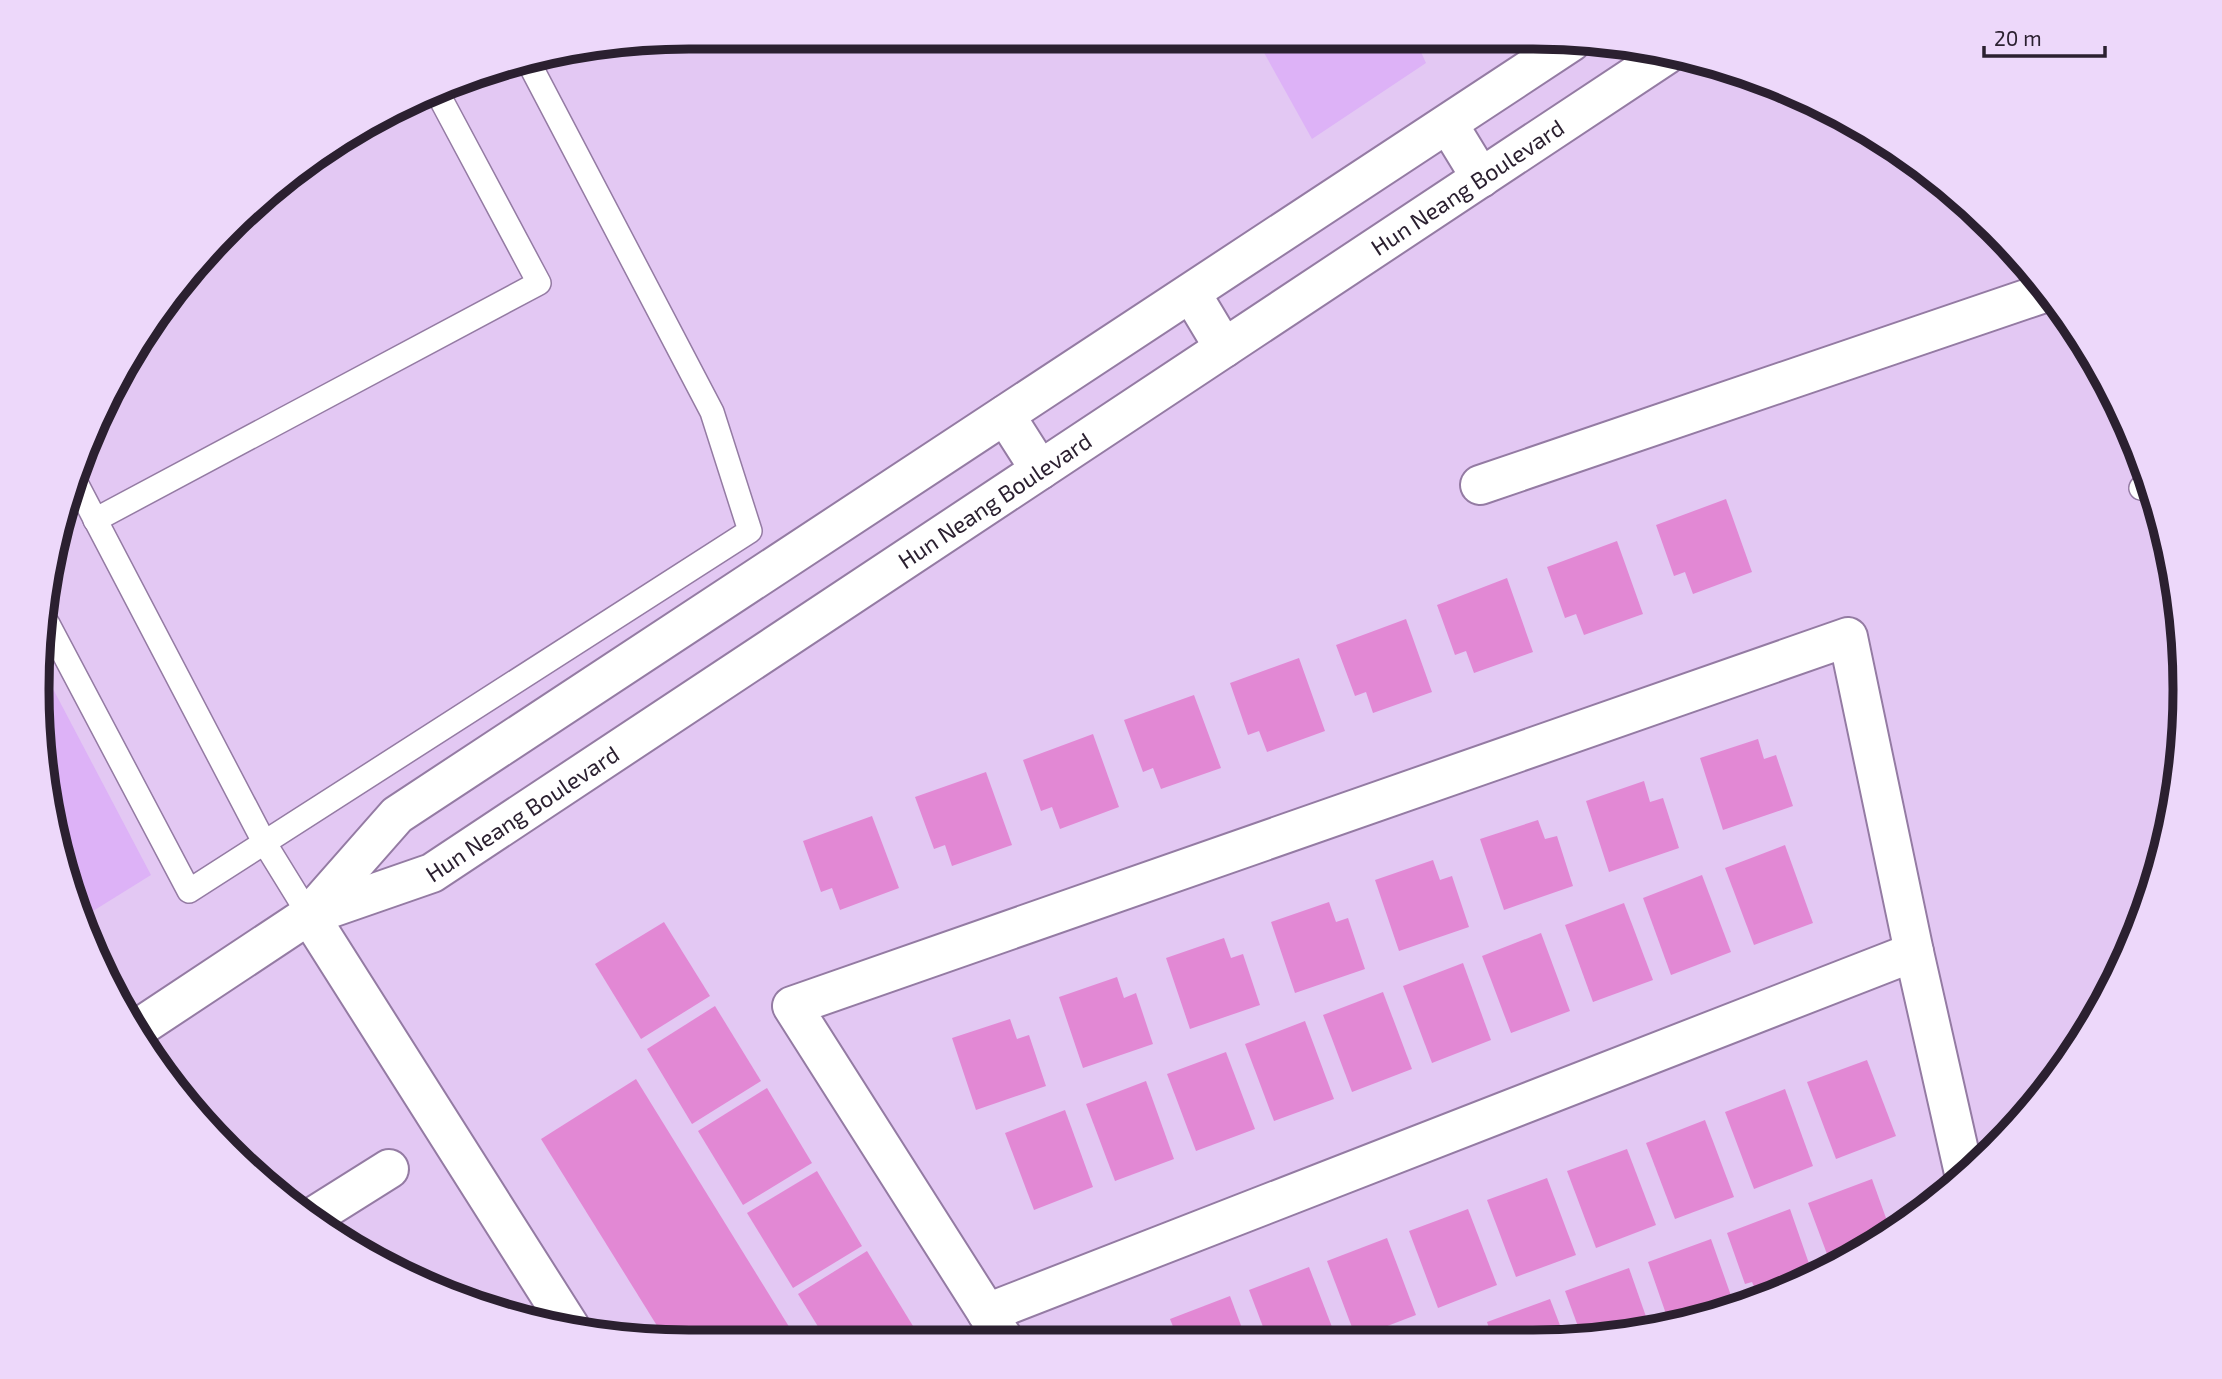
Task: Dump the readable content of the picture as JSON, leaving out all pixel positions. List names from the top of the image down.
{
  "streets": {
    "street": ["Hun Neang Boulevard"]
  },
  "scale_bar": "20 m"
}
